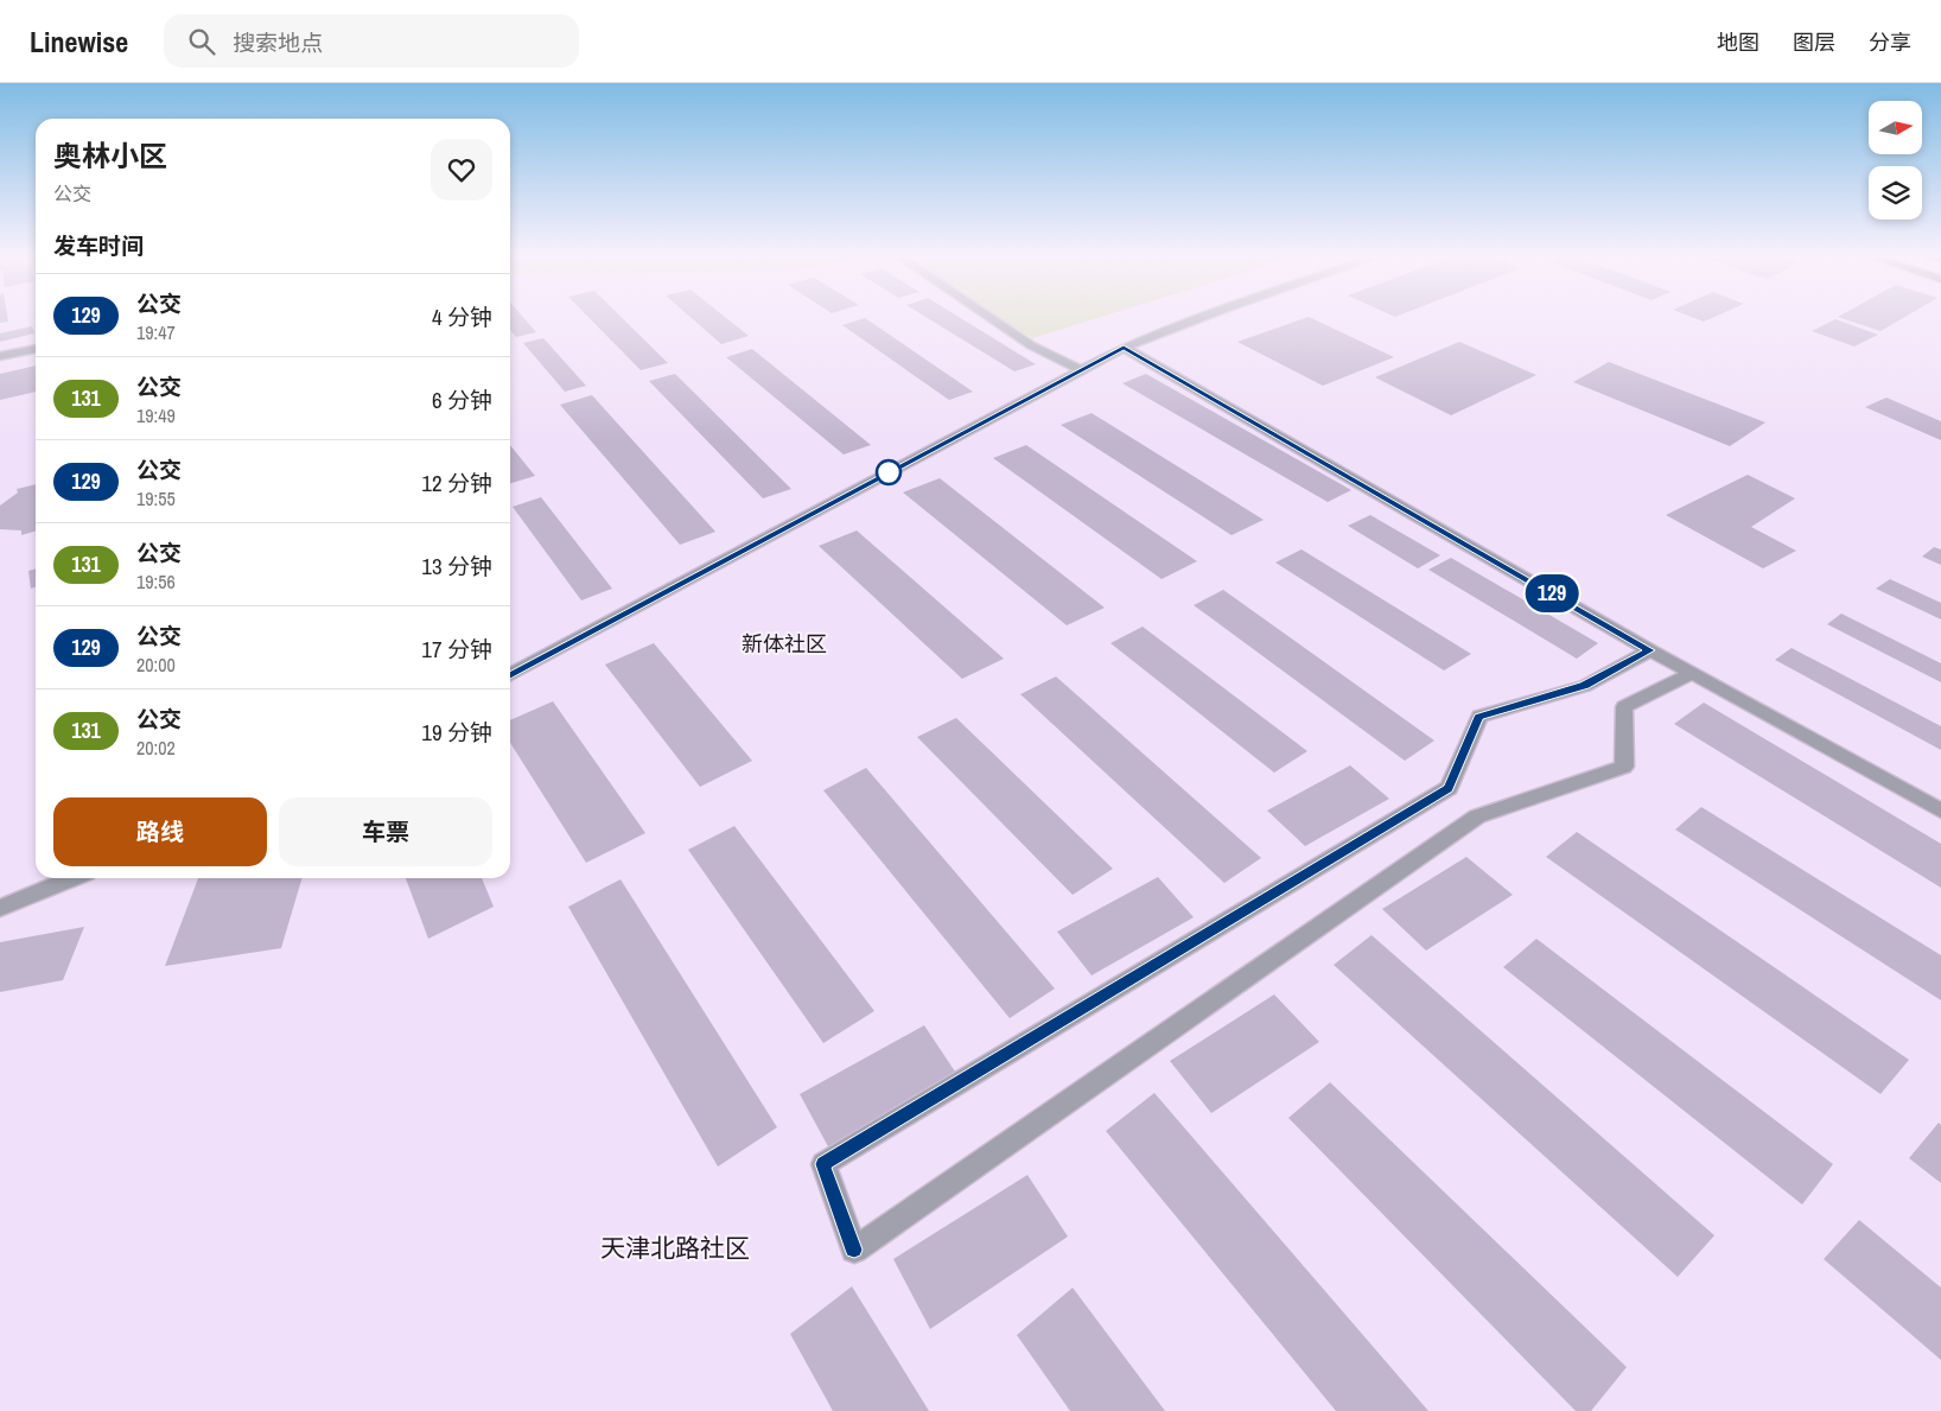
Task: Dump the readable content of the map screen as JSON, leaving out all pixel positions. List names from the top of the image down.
{
  "districts": ["新体社区", "天津北路社区"],
  "lines": ["bus line 129"],
  "north": "right",
  "page": {
    "header": "Linewise",
    "search": "搜索地点",
    "nav": ["地图", "图层", "分享"],
    "on_map": "129",
    "heading": [
      ["奥林小区", "公交"],
      "发车时间"
    ],
    "list": [
      {
        "mark": "129",
        "name": "公交",
        "note": "19:47",
        "value": "4 分钟"
      },
      {
        "mark": "131",
        "name": "公交",
        "note": "19:49",
        "value": "6 分钟"
      },
      {
        "mark": "129",
        "name": "公交",
        "note": "19:55",
        "value": "12 分钟"
      },
      {
        "mark": "131",
        "name": "公交",
        "note": "19:56",
        "value": "13 分钟"
      },
      {
        "mark": "129",
        "name": "公交",
        "note": "20:00",
        "value": "17 分钟"
      },
      {
        "mark": "131",
        "name": "公交",
        "note": "20:02",
        "value": "19 分钟"
      }
    ],
    "buttons": ["路线", "车票"]
  }
}
